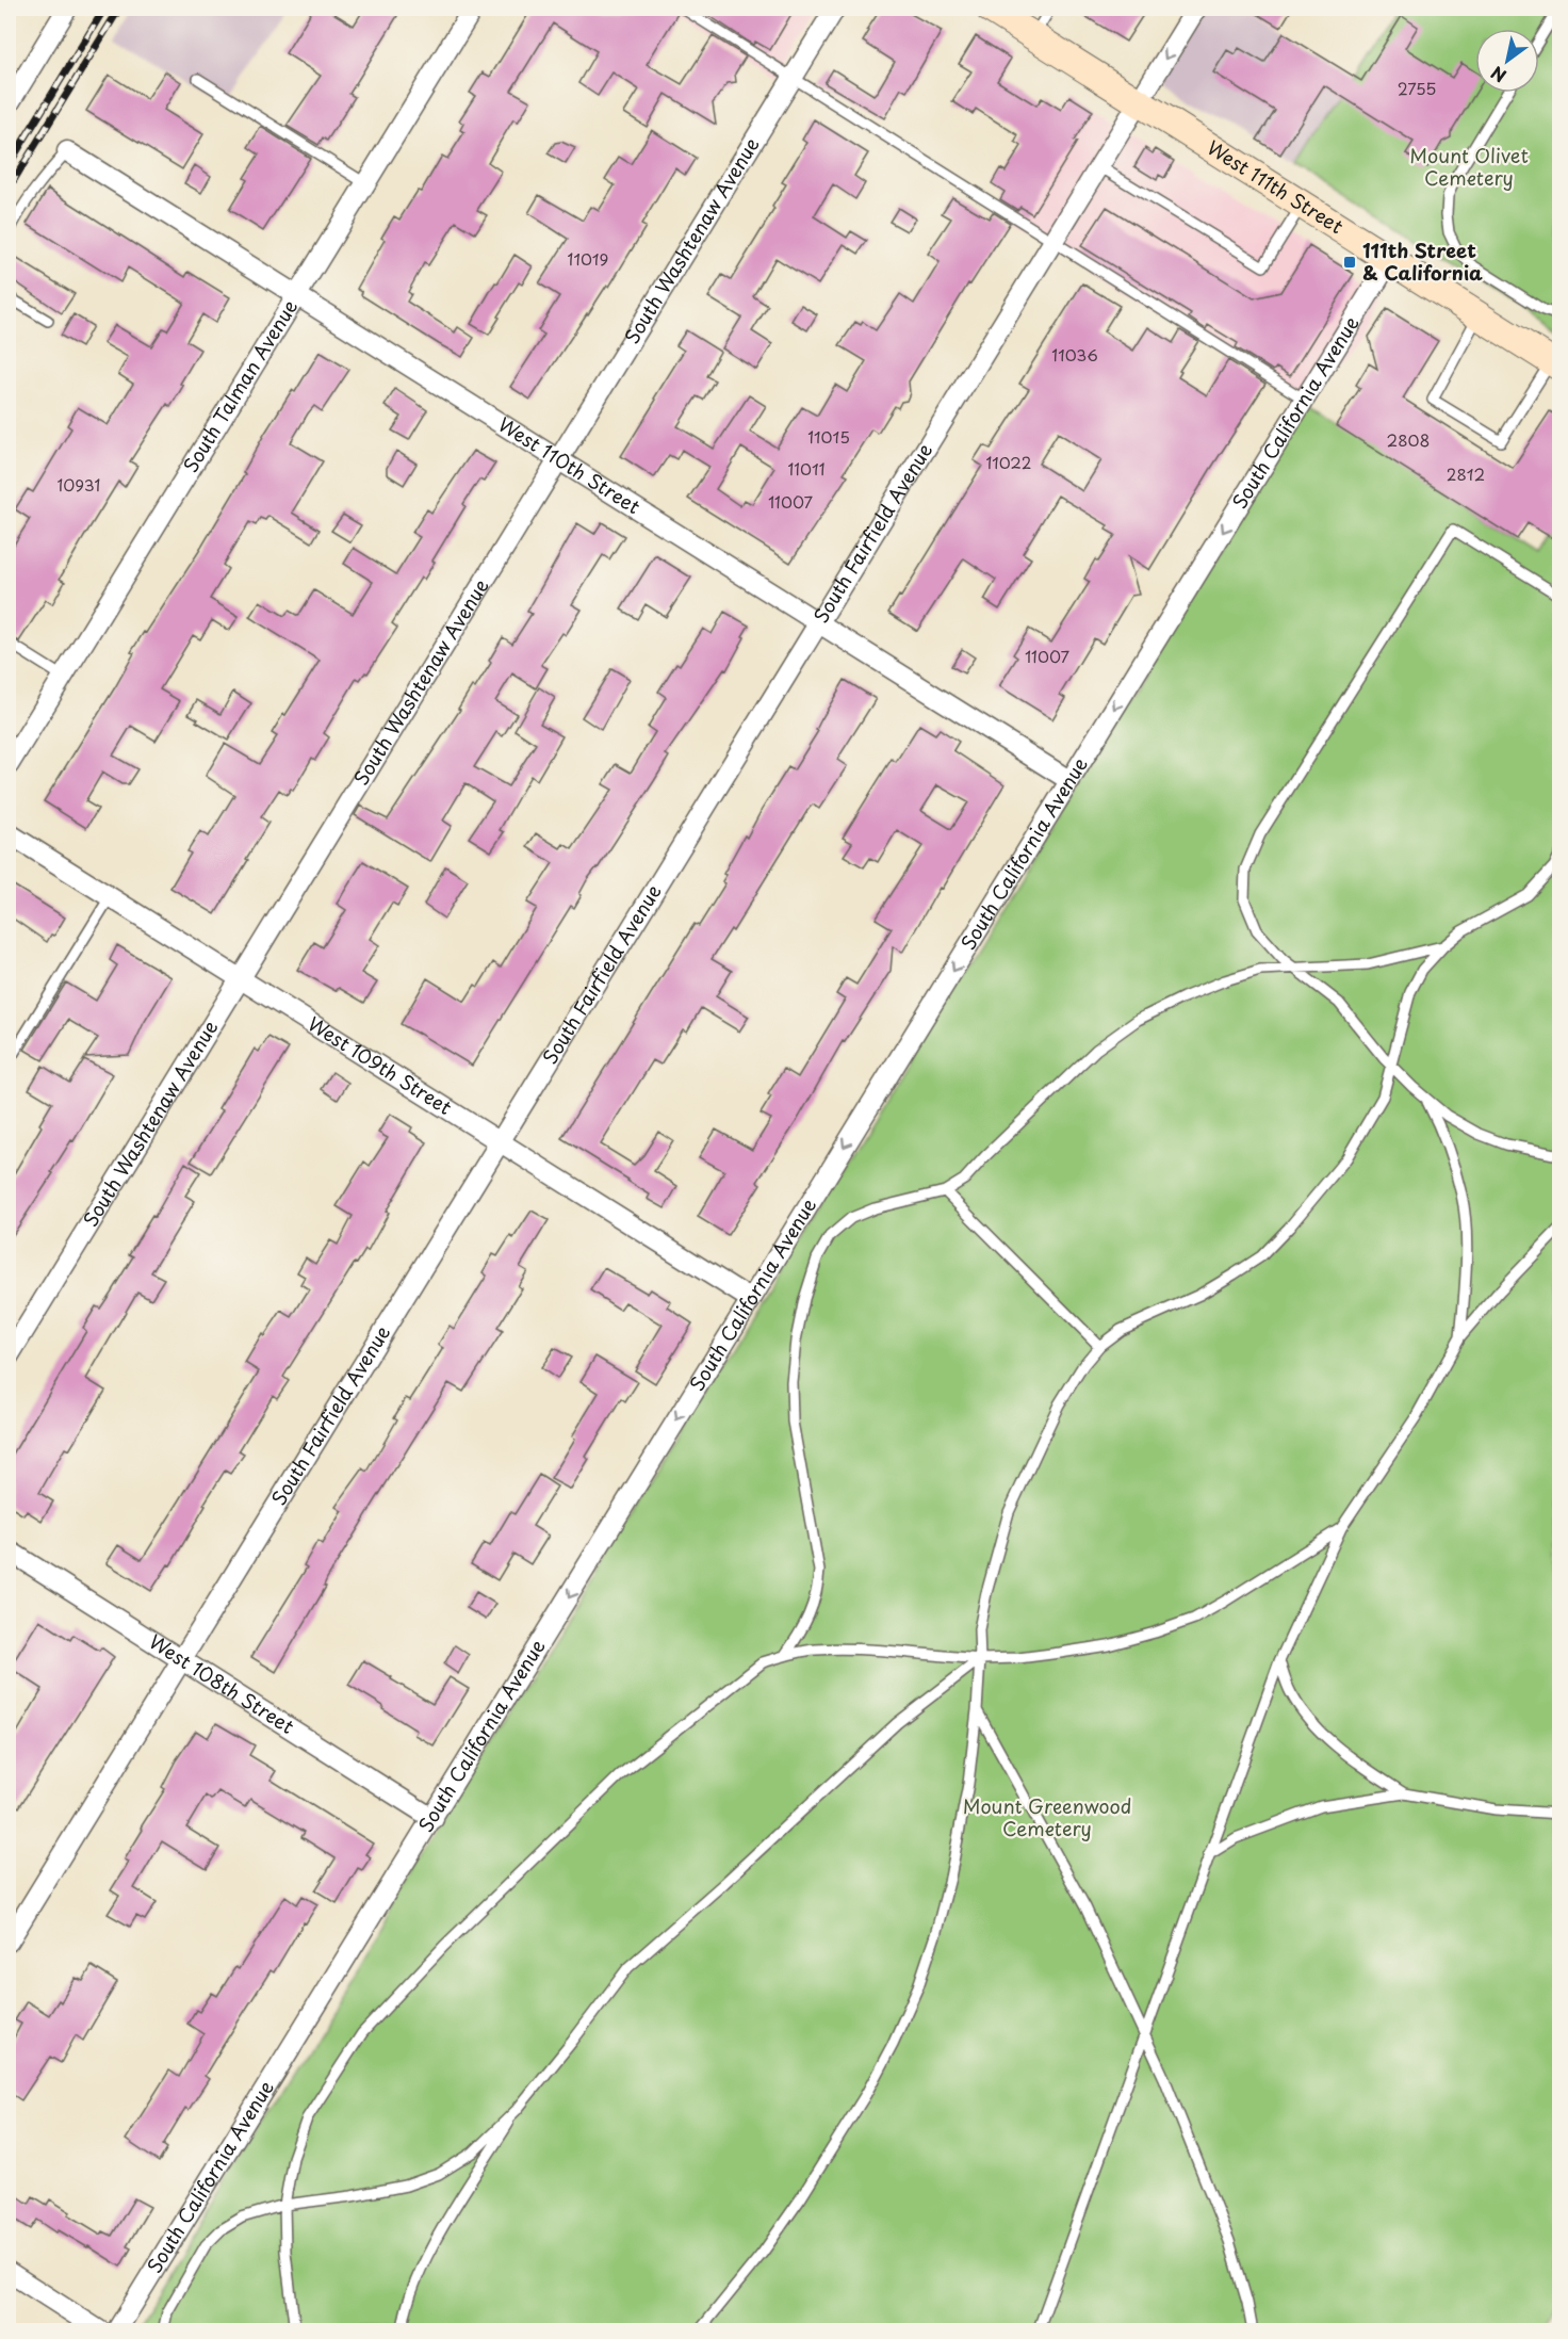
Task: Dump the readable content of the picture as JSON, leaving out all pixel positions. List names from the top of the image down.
{
  "streets": {
    "main road": ["West 111th Street"],
    "street": [
      "South Washtenaw Avenue",
      "South Talman Avenue",
      "South California Avenue",
      "West 110th Street",
      "South Fairfield Avenue",
      "West 109th Street",
      "West 108th Street"
    ]
  },
  "crossings": [
    ["West 111th Street", "South California Avenue"],
    ["West 111th Street", "South Fairfield Avenue"],
    ["South Washtenaw Avenue", "West 110th Street"],
    ["South Washtenaw Avenue", "West 109th Street"],
    ["South Talman Avenue", "West 110th Street"],
    ["South California Avenue", "West 110th Street"],
    ["South California Avenue", "West 109th Street"],
    ["South California Avenue", "West 108th Street"],
    ["West 110th Street", "South Fairfield Avenue"],
    ["South Fairfield Avenue", "West 109th Street"],
    ["South Fairfield Avenue", "West 108th Street"]
  ],
  "one_way": ["South California Avenue"],
  "parks": ["Mount Olivet Cemetery", "Mount Greenwood Cemetery"],
  "places": {
    "transit": ["111th Street & California"]
  },
  "house_numbers": [
    "2755",
    "11019",
    "11036",
    "11015",
    "2808",
    "11022",
    "11011",
    "2812",
    "10931",
    "11007",
    "11007"
  ],
  "north": "bottom left"
}
